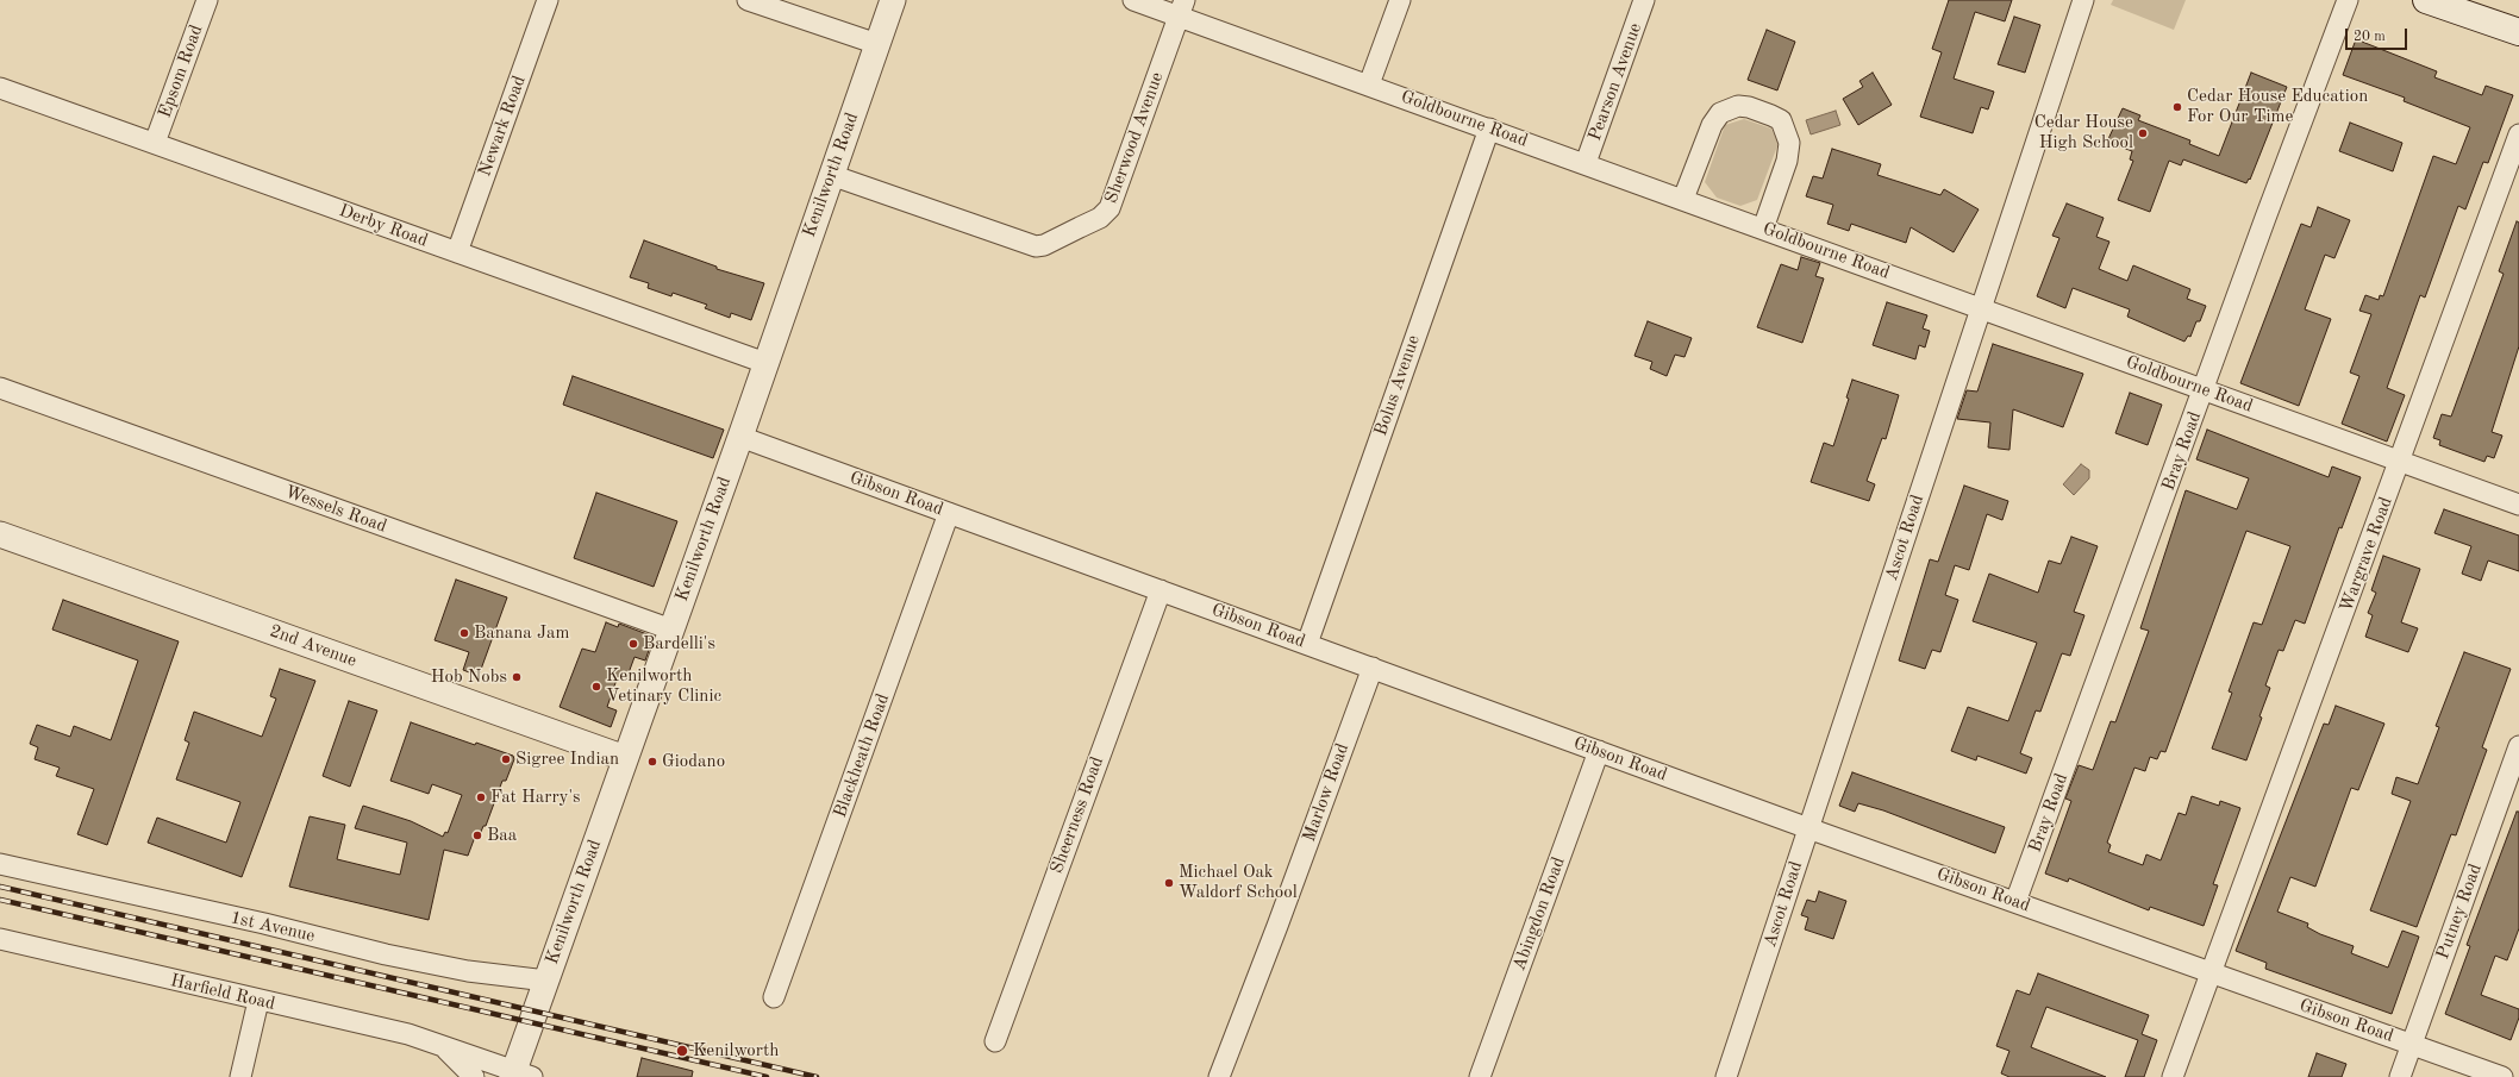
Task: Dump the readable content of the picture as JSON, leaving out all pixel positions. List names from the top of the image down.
{
  "streets": {
    "street": [
      "Epsom Road",
      "Pearson Avenue",
      "Goldbourne Road",
      "Newark Road",
      "Sherwood Avenue",
      "Kenilworth Road",
      "Derby Road",
      "Bolus Avenue",
      "Bray Road",
      "Gibson Road",
      "Wessels Road",
      "Ascot Road",
      "Wargrave Road",
      "2nd Avenue",
      "Blackheath Road",
      "Marlow Road",
      "Sheerness Road",
      "Putney Road",
      "Abingdon Road",
      "1st Avenue",
      "Harfield Road"
    ]
  },
  "crossings": [
    ["Epsom Road", "Derby Road"],
    ["Pearson Avenue", "Goldbourne Road"],
    ["Goldbourne Road", "Sherwood Avenue"],
    ["Goldbourne Road", "Bolus Avenue"],
    ["Goldbourne Road", "Bray Road"],
    ["Goldbourne Road", "Ascot Road"],
    ["Goldbourne Road", "Wargrave Road"],
    ["Newark Road", "Derby Road"],
    ["Sherwood Avenue", "Kenilworth Road"],
    ["Kenilworth Road", "Derby Road"],
    ["Kenilworth Road", "Gibson Road"],
    ["Kenilworth Road", "Wessels Road"],
    ["Kenilworth Road", "2nd Avenue"],
    ["Kenilworth Road", "1st Avenue"],
    ["Kenilworth Road", "Harfield Road"],
    ["Bolus Avenue", "Gibson Road"],
    ["Bray Road", "Gibson Road"],
    ["Gibson Road", "Ascot Road"],
    ["Gibson Road", "Wargrave Road"],
    ["Gibson Road", "Blackheath Road"],
    ["Gibson Road", "Marlow Road"],
    ["Gibson Road", "Sheerness Road"],
    ["Gibson Road", "Putney Road"],
    ["Gibson Road", "Abingdon Road"]
  ],
  "places": [
    "Cedar House Education For Our Time",
    "Cedar House High School",
    "Banana Jam",
    "Bardelli's",
    "Hob Nobs",
    "Kenilworth Vetinary Clinic",
    "Sigree Indian",
    "Giodano",
    "Fat Harry's",
    "Baa",
    "Michael Oak Waldorf School",
    "Kenilworth"
  ],
  "scale_bar": "20 m"
}
